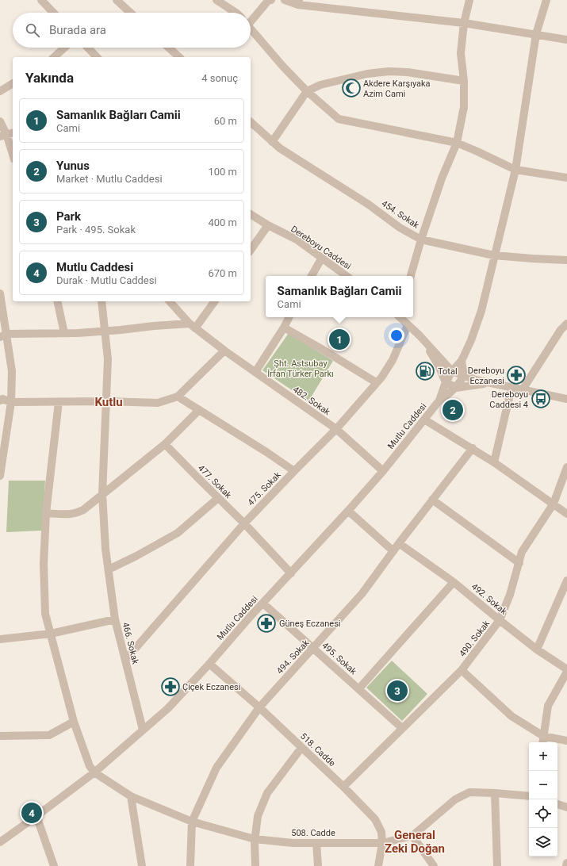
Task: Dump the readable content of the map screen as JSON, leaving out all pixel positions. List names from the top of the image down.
{
  "streets": {
    "street": [
      "454. Sokak",
      "Dereboyu Caddesi",
      "482. Sokak",
      "Mutlu Caddesi",
      "477. Sokak",
      "475. Sokak",
      "492. Sokak",
      "490. Sokak",
      "466. Sokak",
      "494. Sokak",
      "495. Sokak",
      "518. Cadde",
      "508. Cadde"
    ]
  },
  "crossings": [
    ["454. Sokak", "Mutlu Caddesi"],
    ["482. Sokak", "Mutlu Caddesi"],
    ["482. Sokak", "475. Sokak"],
    ["Mutlu Caddesi", "477. Sokak"],
    ["Mutlu Caddesi", "466. Sokak"],
    ["Mutlu Caddesi", "495. Sokak"],
    ["Mutlu Caddesi", "518. Cadde"],
    ["Mutlu Caddesi", "508. Cadde"],
    ["477. Sokak", "475. Sokak"],
    ["475. Sokak", "466. Sokak"],
    ["492. Sokak", "490. Sokak"],
    ["492. Sokak", "494. Sokak"],
    ["490. Sokak", "495. Sokak"],
    ["490. Sokak", "518. Cadde"],
    ["494. Sokak", "495. Sokak"],
    ["494. Sokak", "518. Cadde"],
    ["494. Sokak", "508. Cadde"],
    ["518. Cadde", "508. Cadde"]
  ],
  "districts": ["Kutlu", "General Zeki Doğan"],
  "parks": ["Şht. Astsubay İrfan Türker Parkı"],
  "places": {
    "mosque": ["Akdere Karşıyaka Azim Cami"],
    "fuel station": ["Total"],
    "pharmacy": ["Dereboyu Eczanesi", "Güneş Eczanesi", "Çiçek Eczanesi"],
    "bus stop": ["Dereboyu Caddesi 4"]
  },
  "page": {
    "search": "Burada ara",
    "heading": ["Yakında", "4 sonuç"],
    "list": [
      {
        "mark": "1",
        "name": "Samanlık Bağları Camii",
        "note": "Cami",
        "value": "60 m"
      },
      {
        "mark": "2",
        "name": "Yunus",
        "note": "Market · Mutlu Caddesi",
        "value": "100 m"
      },
      {
        "mark": "3",
        "name": "Park",
        "note": "Park · 495. Sokak",
        "value": "400 m"
      },
      {
        "mark": "4",
        "name": "Mutlu Caddesi",
        "note": "Durak · Mutlu Caddesi",
        "value": "670 m"
      }
    ],
    "popup": ["Samanlık Bağları Camii", "Cami"],
    "pins": [
      "1",
      "2",
      "3",
      "4"
    ],
    "map_buttons": ["+", "−"]
  }
}
